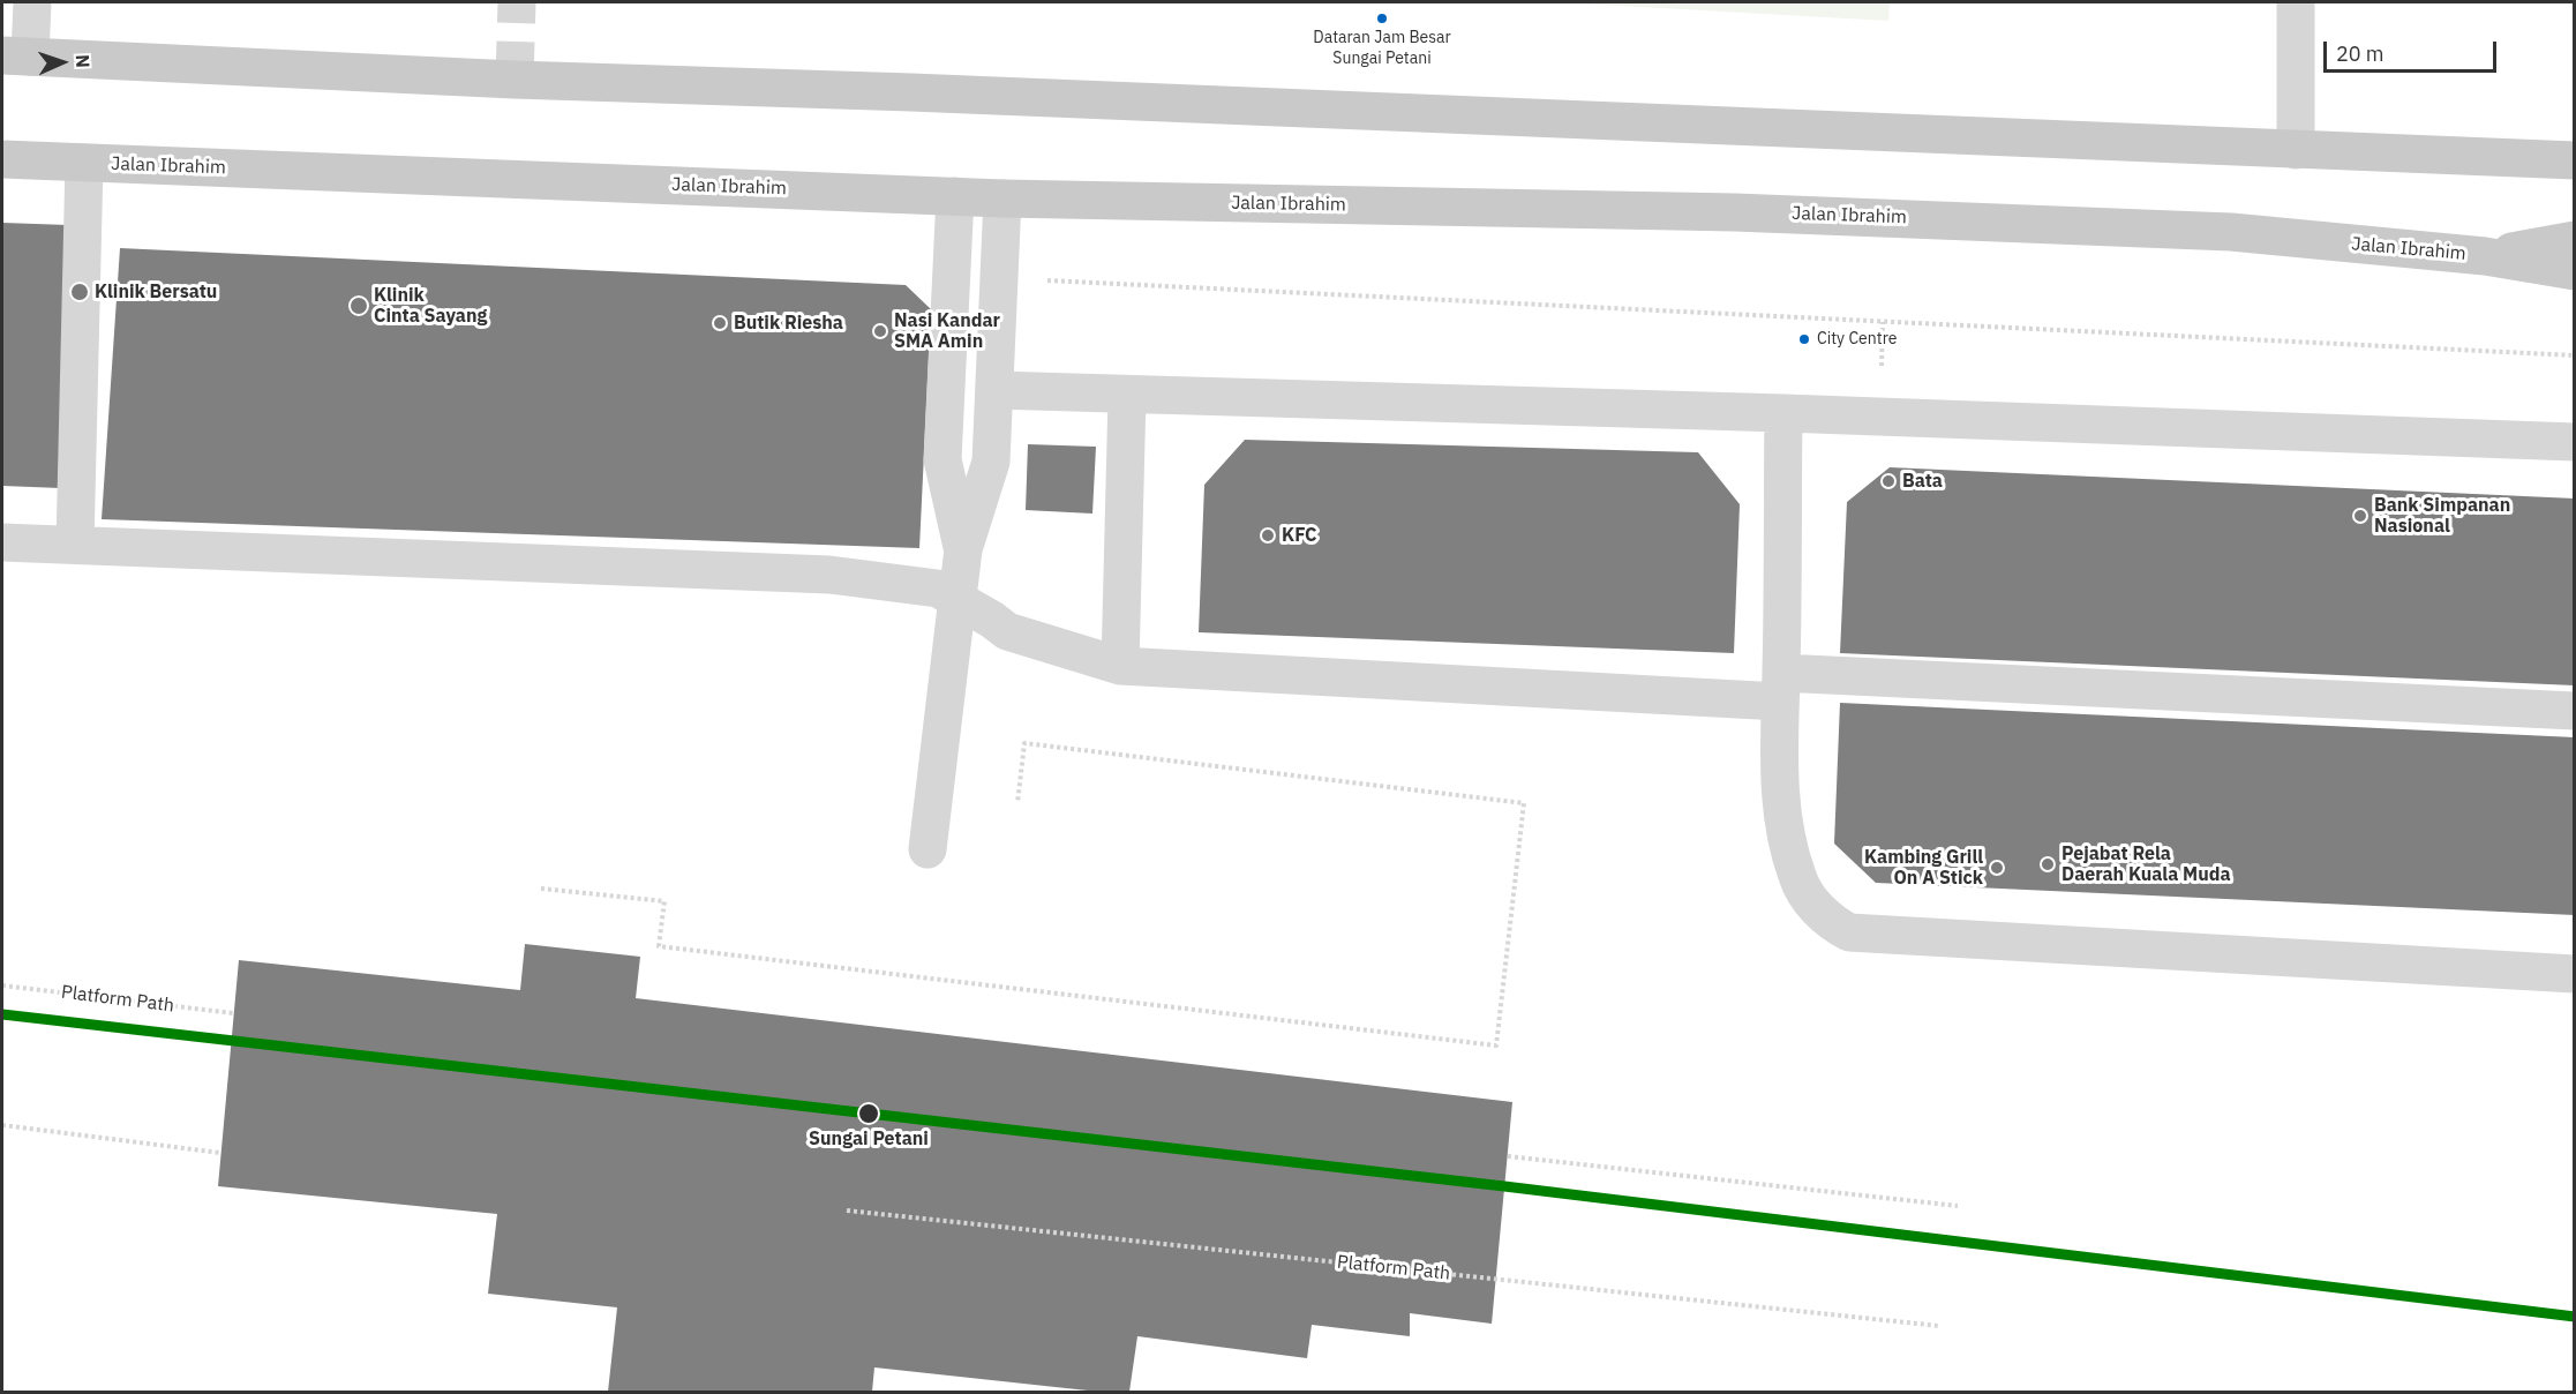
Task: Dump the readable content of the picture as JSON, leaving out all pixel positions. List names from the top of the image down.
{
  "streets": {
    "main road": ["Jalan Ibrahim"],
    "path": ["Platform Path"]
  },
  "places": [
    "Dataran Jam Besar Sungai Petani",
    "Klinik Bersatu",
    "Klinik Cinta Sayang",
    "Butik Riesha",
    "Nasi Kandar SMA Amin",
    "City Centre",
    "Bata",
    "Bank Simpanan Nasional",
    "KFC",
    "Pejabat Rela Daerah Kuala Muda",
    "Kambing Grill On A Stick",
    "Sungai Petani"
  ],
  "scale_bar": "20 m",
  "north": "right"
}
